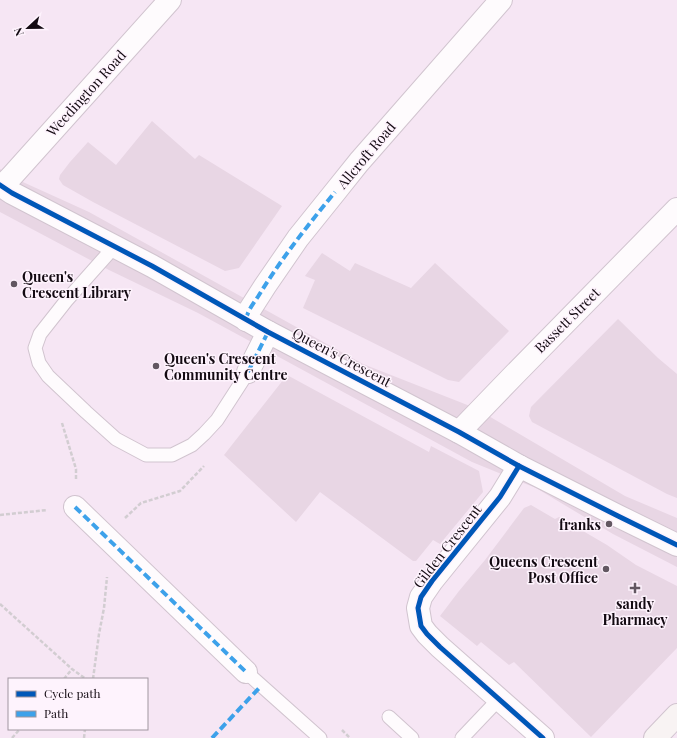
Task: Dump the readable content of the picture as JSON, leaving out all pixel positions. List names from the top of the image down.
{
  "streets": {
    "street": [
      "Weedington Road",
      "Allcroft Road",
      "Bassett Street",
      "Queen's Crescent",
      "Gilden Crescent"
    ]
  },
  "crossings": [
    ["Weedington Road", "Queen's Crescent"],
    ["Allcroft Road", "Queen's Crescent"],
    ["Bassett Street", "Queen's Crescent"],
    ["Queen's Crescent", "Gilden Crescent"]
  ],
  "places": {
    "other": [
      "Queen's Crescent Library",
      "Queen's Crescent Community Centre",
      "franks",
      "Queens Crescent Post Office"
    ],
    "health": ["sandy Pharmacy"]
  },
  "legend": ["Cycle path", "Path"],
  "north": "left"
}
